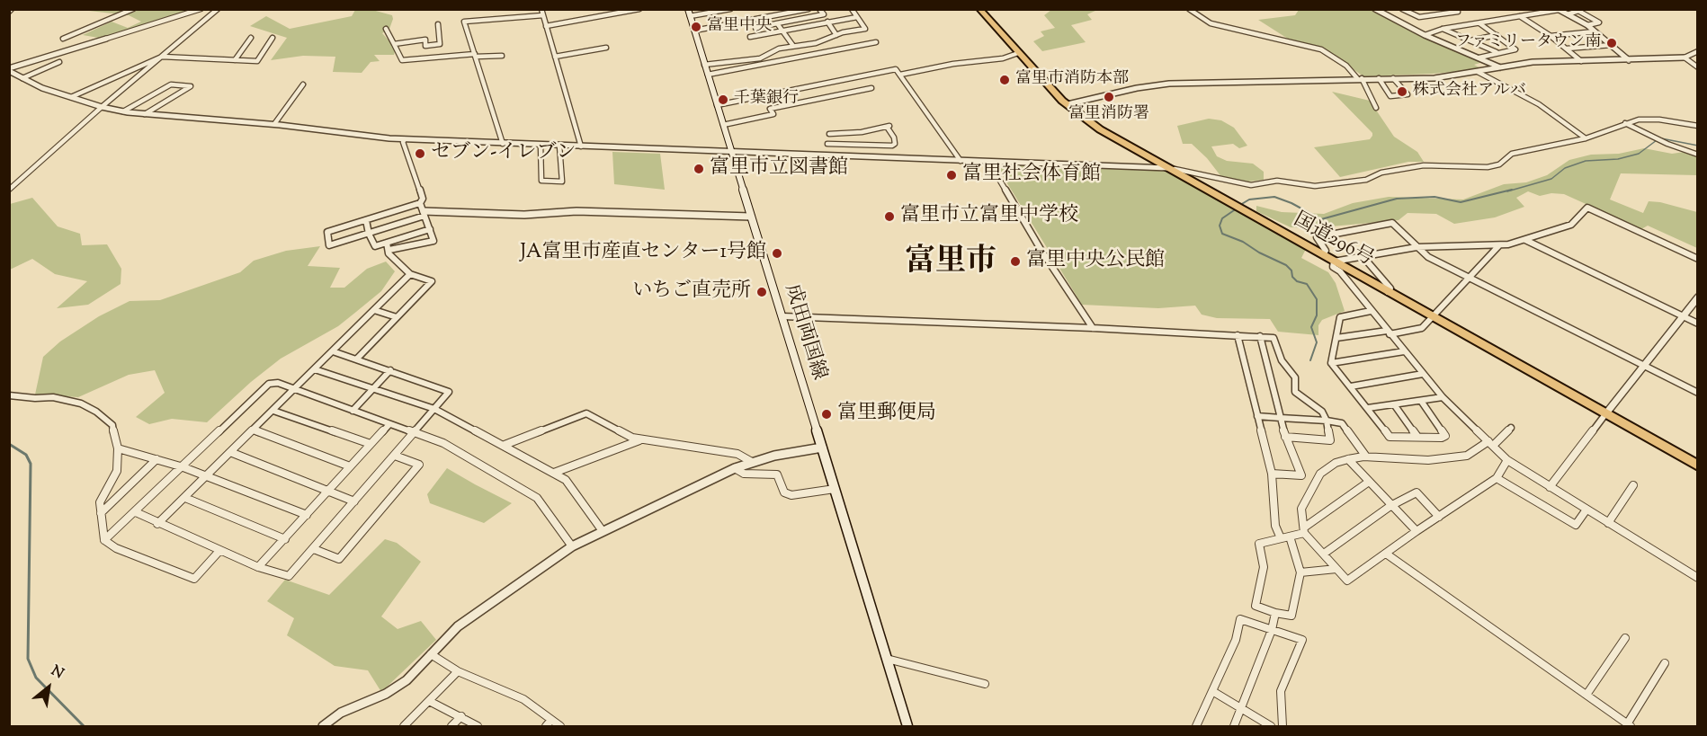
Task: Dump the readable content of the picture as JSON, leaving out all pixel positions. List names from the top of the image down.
{
  "streets": {
    "highway": ["国道296号"],
    "main road": ["成田両国線"]
  },
  "districts": ["富里市"],
  "places": [
    "富里中央",
    "ファミリータウン南",
    "富里市消防本部",
    "株式会社アルバ",
    "富里消防署",
    "千葉銀行",
    "セブン-イレブン",
    "富里市立図書館",
    "富里社会体育館",
    "富里市立富里中学校",
    "JA富里市産直センター1号館",
    "富里中央公民館",
    "いちご直売所",
    "富里郵便局"
  ],
  "north": "top right"
}
